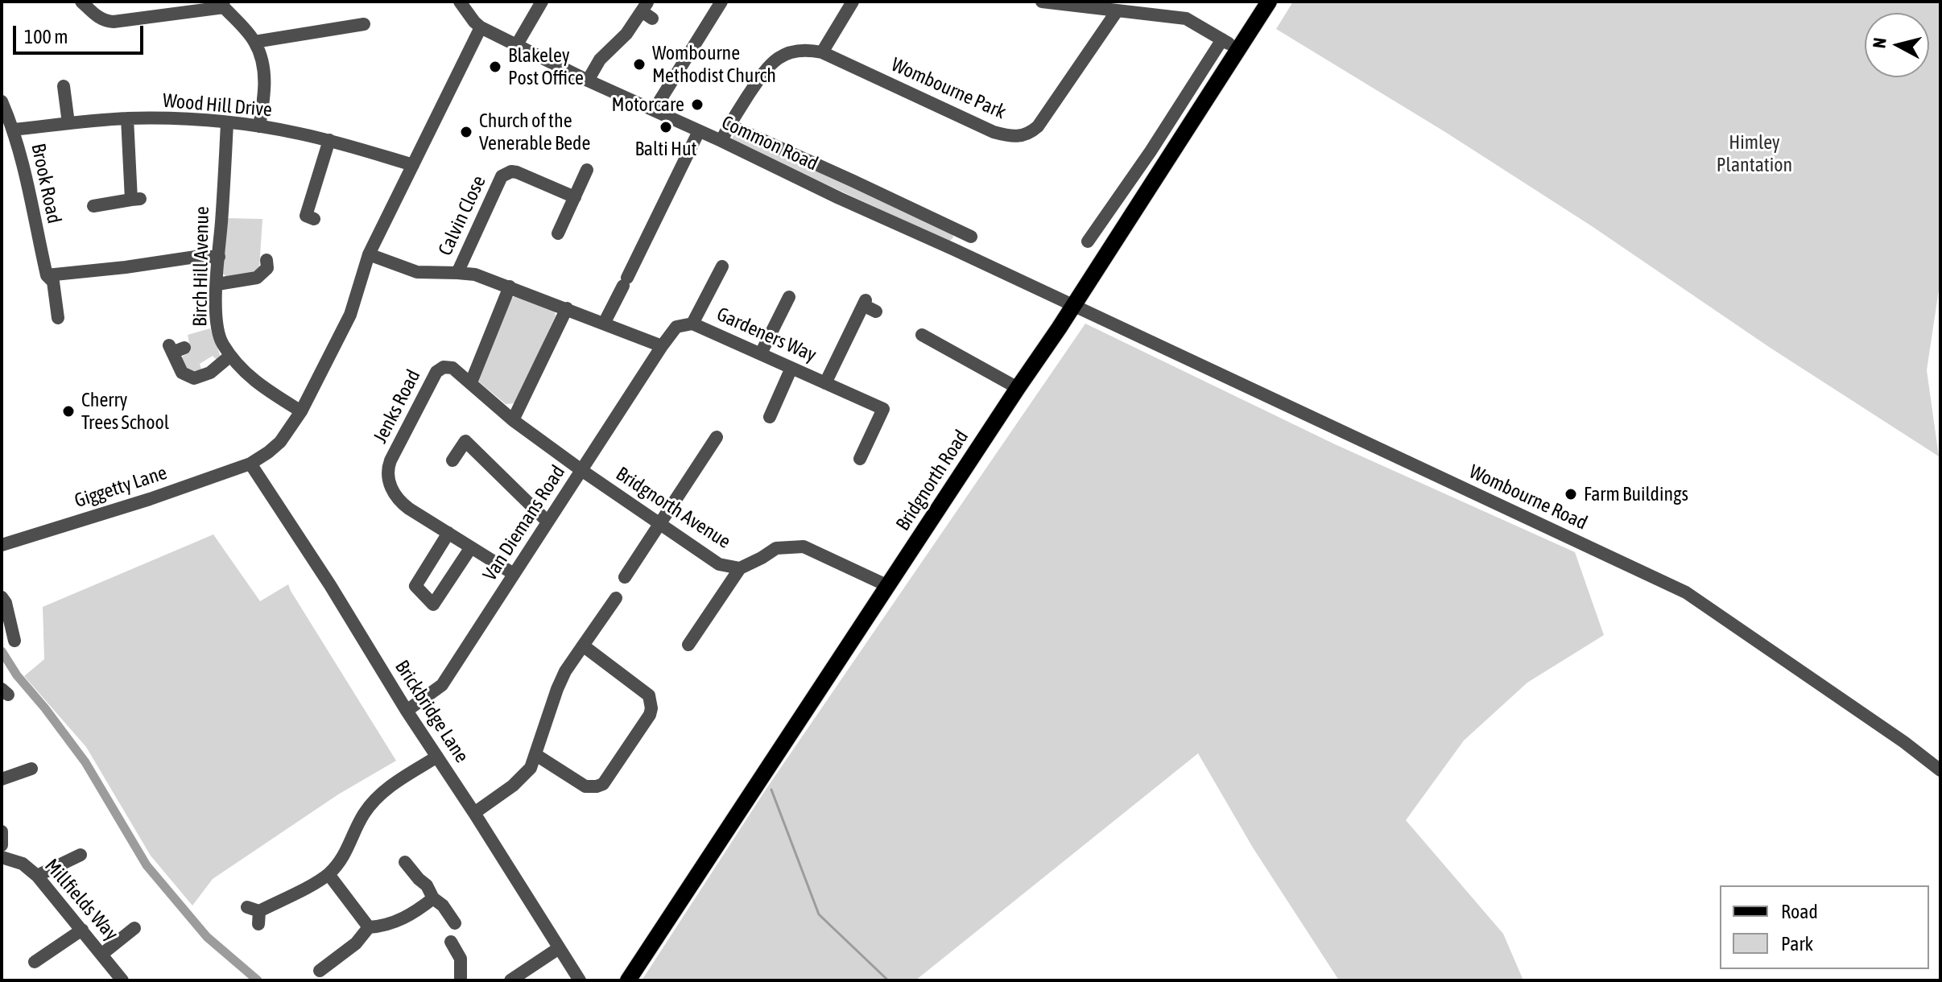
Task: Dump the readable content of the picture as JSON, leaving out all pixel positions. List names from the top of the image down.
{
  "streets": {
    "main road": ["Bridgnorth Road"],
    "street": [
      "Wombourne Park",
      "Wood Hill Drive",
      "Common Road",
      "Brook Road",
      "Calvin Close",
      "Birch Hill Avenue",
      "Gardeners Way",
      "Jenks Road",
      "Giggetty Lane",
      "Wombourne Road",
      "Bridgnorth Avenue",
      "Van Diemans Road",
      "Brickbridge Lane",
      "Millfields Way"
    ]
  },
  "crossings": [
    ["Wombourne Park", "Common Road"],
    ["Wood Hill Drive", "Brook Road"],
    ["Wood Hill Drive", "Birch Hill Avenue"],
    ["Wood Hill Drive", "Giggetty Lane"],
    ["Common Road", "Bridgnorth Road"],
    ["Common Road", "Giggetty Lane"],
    ["Common Road", "Wombourne Road"],
    ["Birch Hill Avenue", "Giggetty Lane"],
    ["Gardeners Way", "Van Diemans Road"],
    ["Jenks Road", "Bridgnorth Avenue"],
    ["Jenks Road", "Van Diemans Road"],
    ["Bridgnorth Road", "Wombourne Road"],
    ["Bridgnorth Road", "Bridgnorth Avenue"],
    ["Giggetty Lane", "Brickbridge Lane"],
    ["Bridgnorth Avenue", "Van Diemans Road"],
    ["Van Diemans Road", "Brickbridge Lane"]
  ],
  "parks": ["Himley Plantation"],
  "places": [
    "Wombourne Methodist Church",
    "Blakeley Post Office",
    "Motorcare",
    "Balti Hut",
    "Church of the Venerable Bede",
    "Cherry Trees School",
    "Farm Buildings"
  ],
  "legend": ["Road", "Park"],
  "scale_bar": "100 m",
  "north": "left"
}
